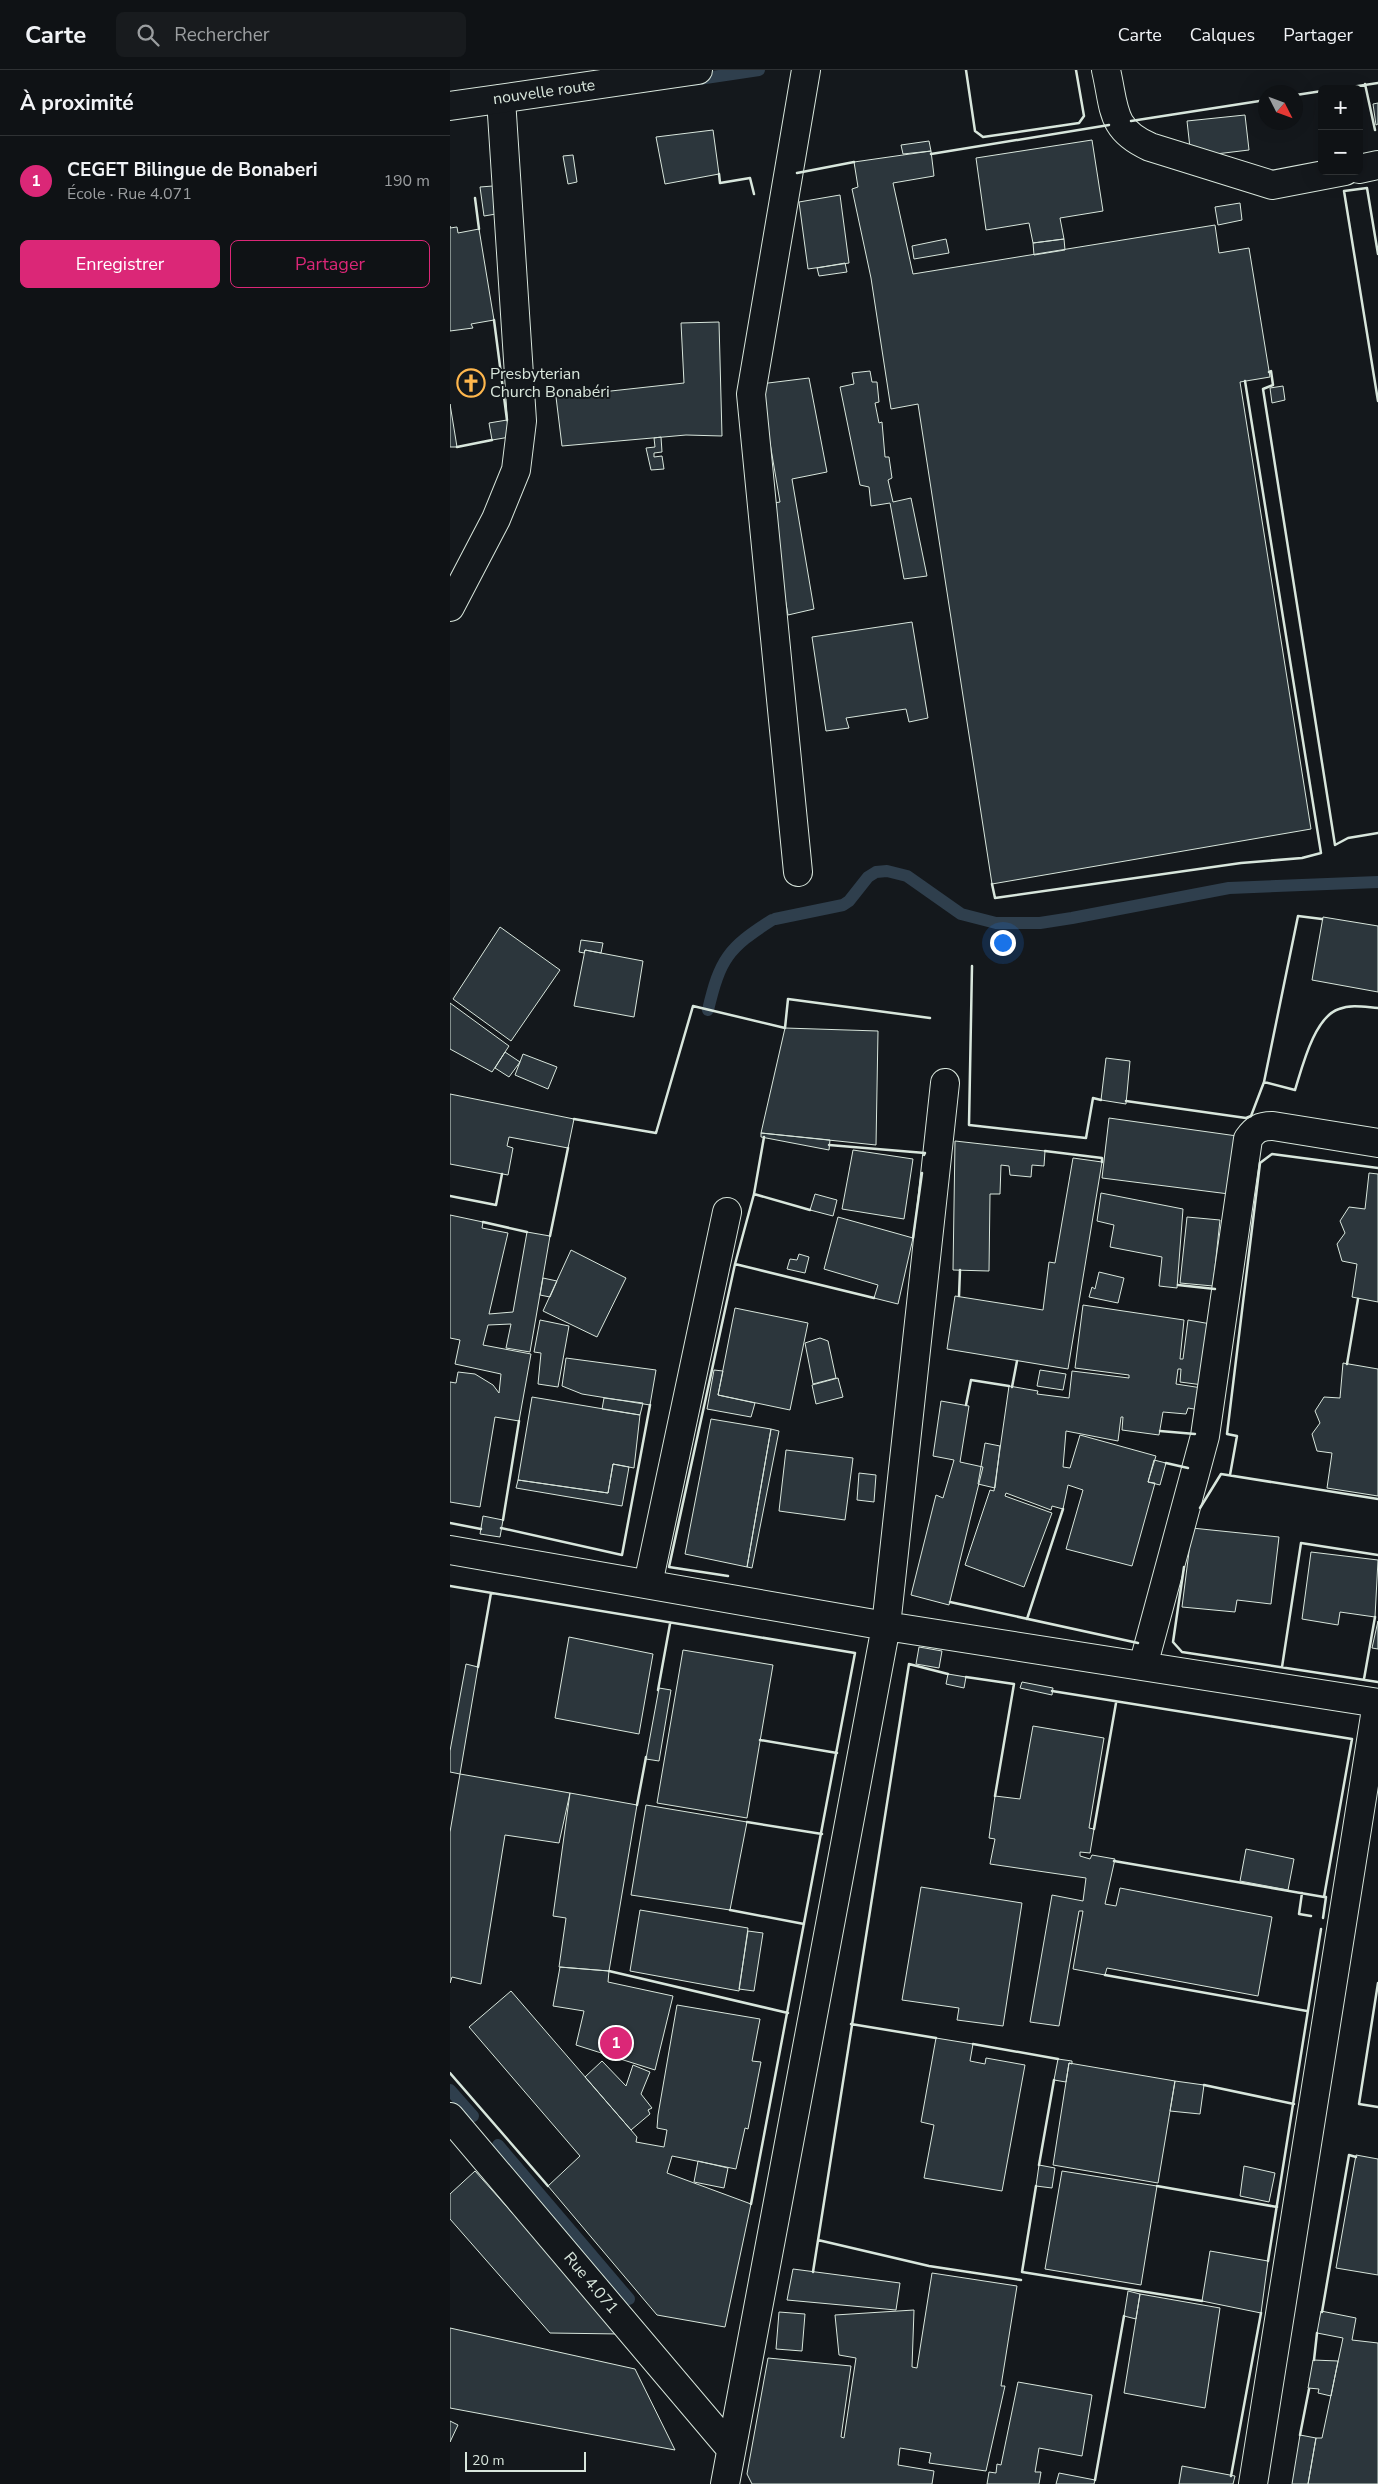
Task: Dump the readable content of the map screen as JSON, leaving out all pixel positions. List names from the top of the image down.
{
  "streets": {
    "main road": ["nouvelle route", "Rue 4.071"]
  },
  "places": {
    "church": ["Presbyterian Church Bonabéri"]
  },
  "scale_bar": "20 m",
  "north": "bottom right",
  "page": {
    "header": "Carte",
    "search": "Rechercher",
    "nav": ["Carte", "Calques", "Partager"],
    "heading": "À proximité",
    "map_buttons": ["+", "−"],
    "list": [
      {
        "mark": "1",
        "name": "CEGET Bilingue de Bonaberi",
        "note": "École · Rue 4.071",
        "value": "190 m"
      }
    ],
    "buttons": ["Enregistrer", "Partager"],
    "pins": "1",
    "scale": "20 m"
  }
}
